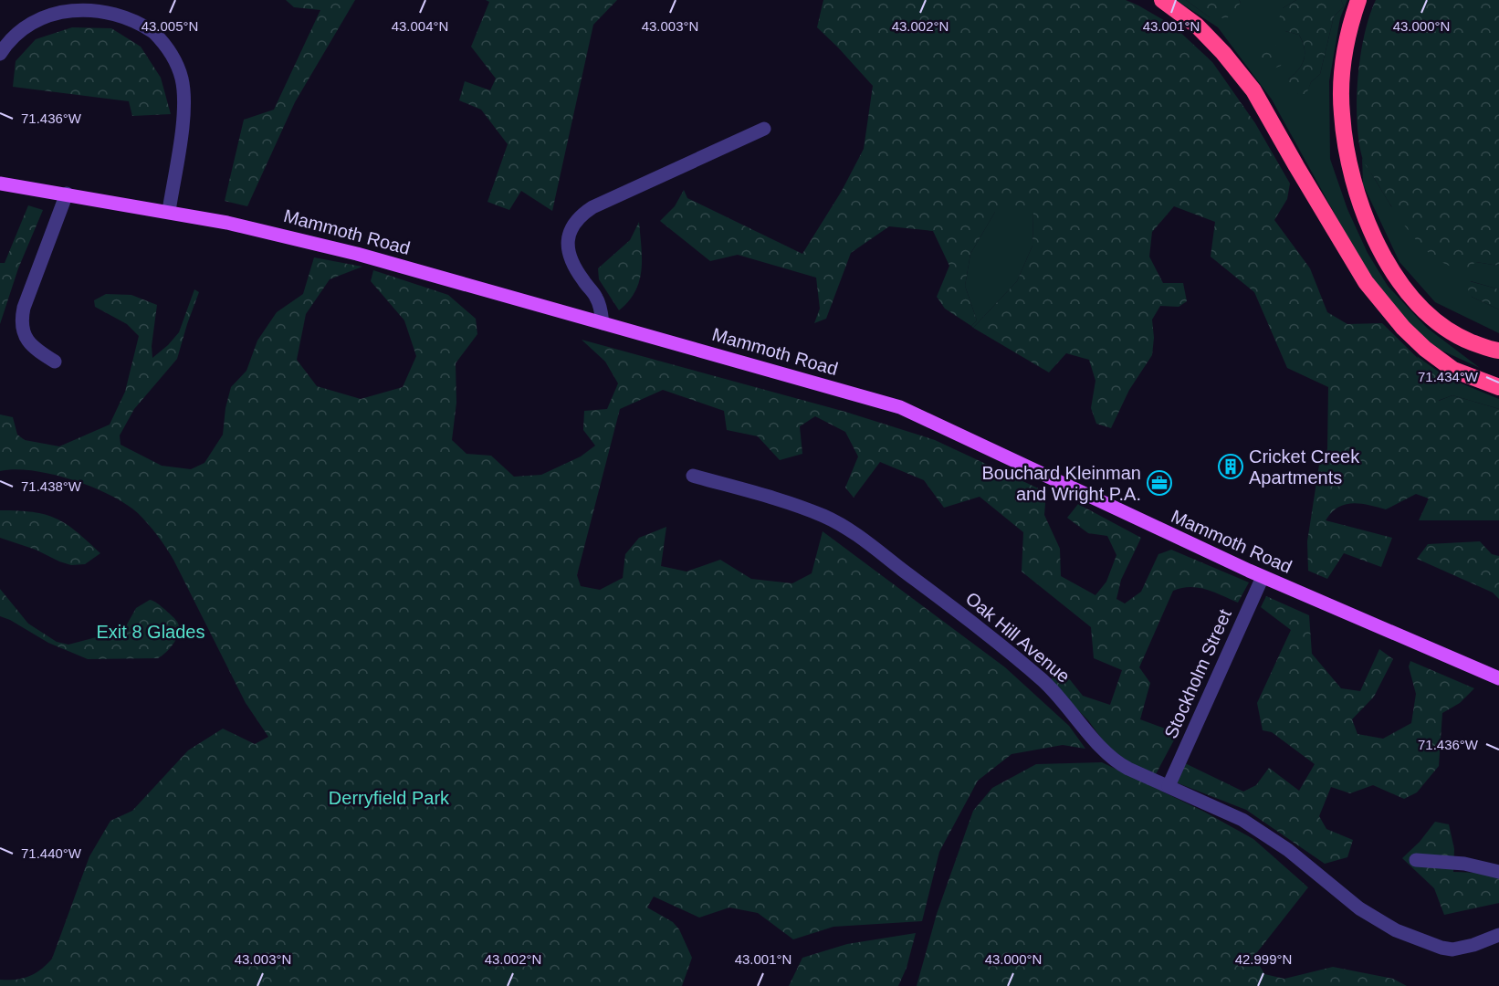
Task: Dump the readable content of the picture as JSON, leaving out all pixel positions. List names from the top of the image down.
{
  "streets": {
    "main road": ["Mammoth Road"],
    "street": ["Oak Hill Avenue", "Stockholm Street"]
  },
  "crossings": [
    ["Mammoth Road", "Stockholm Street"],
    ["Oak Hill Avenue", "Stockholm Street"]
  ],
  "parks": ["Exit 8 Glades", "Derryfield Park"],
  "places": {
    "building": ["Cricket Creek Apartments"],
    "office": ["Bouchard Kleinman and Wright P.A."]
  },
  "coordinates": [
    "43.005°N",
    "43.004°N",
    "43.003°N",
    "43.002°N",
    "43.001°N",
    "43.000°N",
    "71.436°W",
    "71.434°W",
    "71.438°W",
    "71.440°W",
    "42.999°N"
  ]
}
